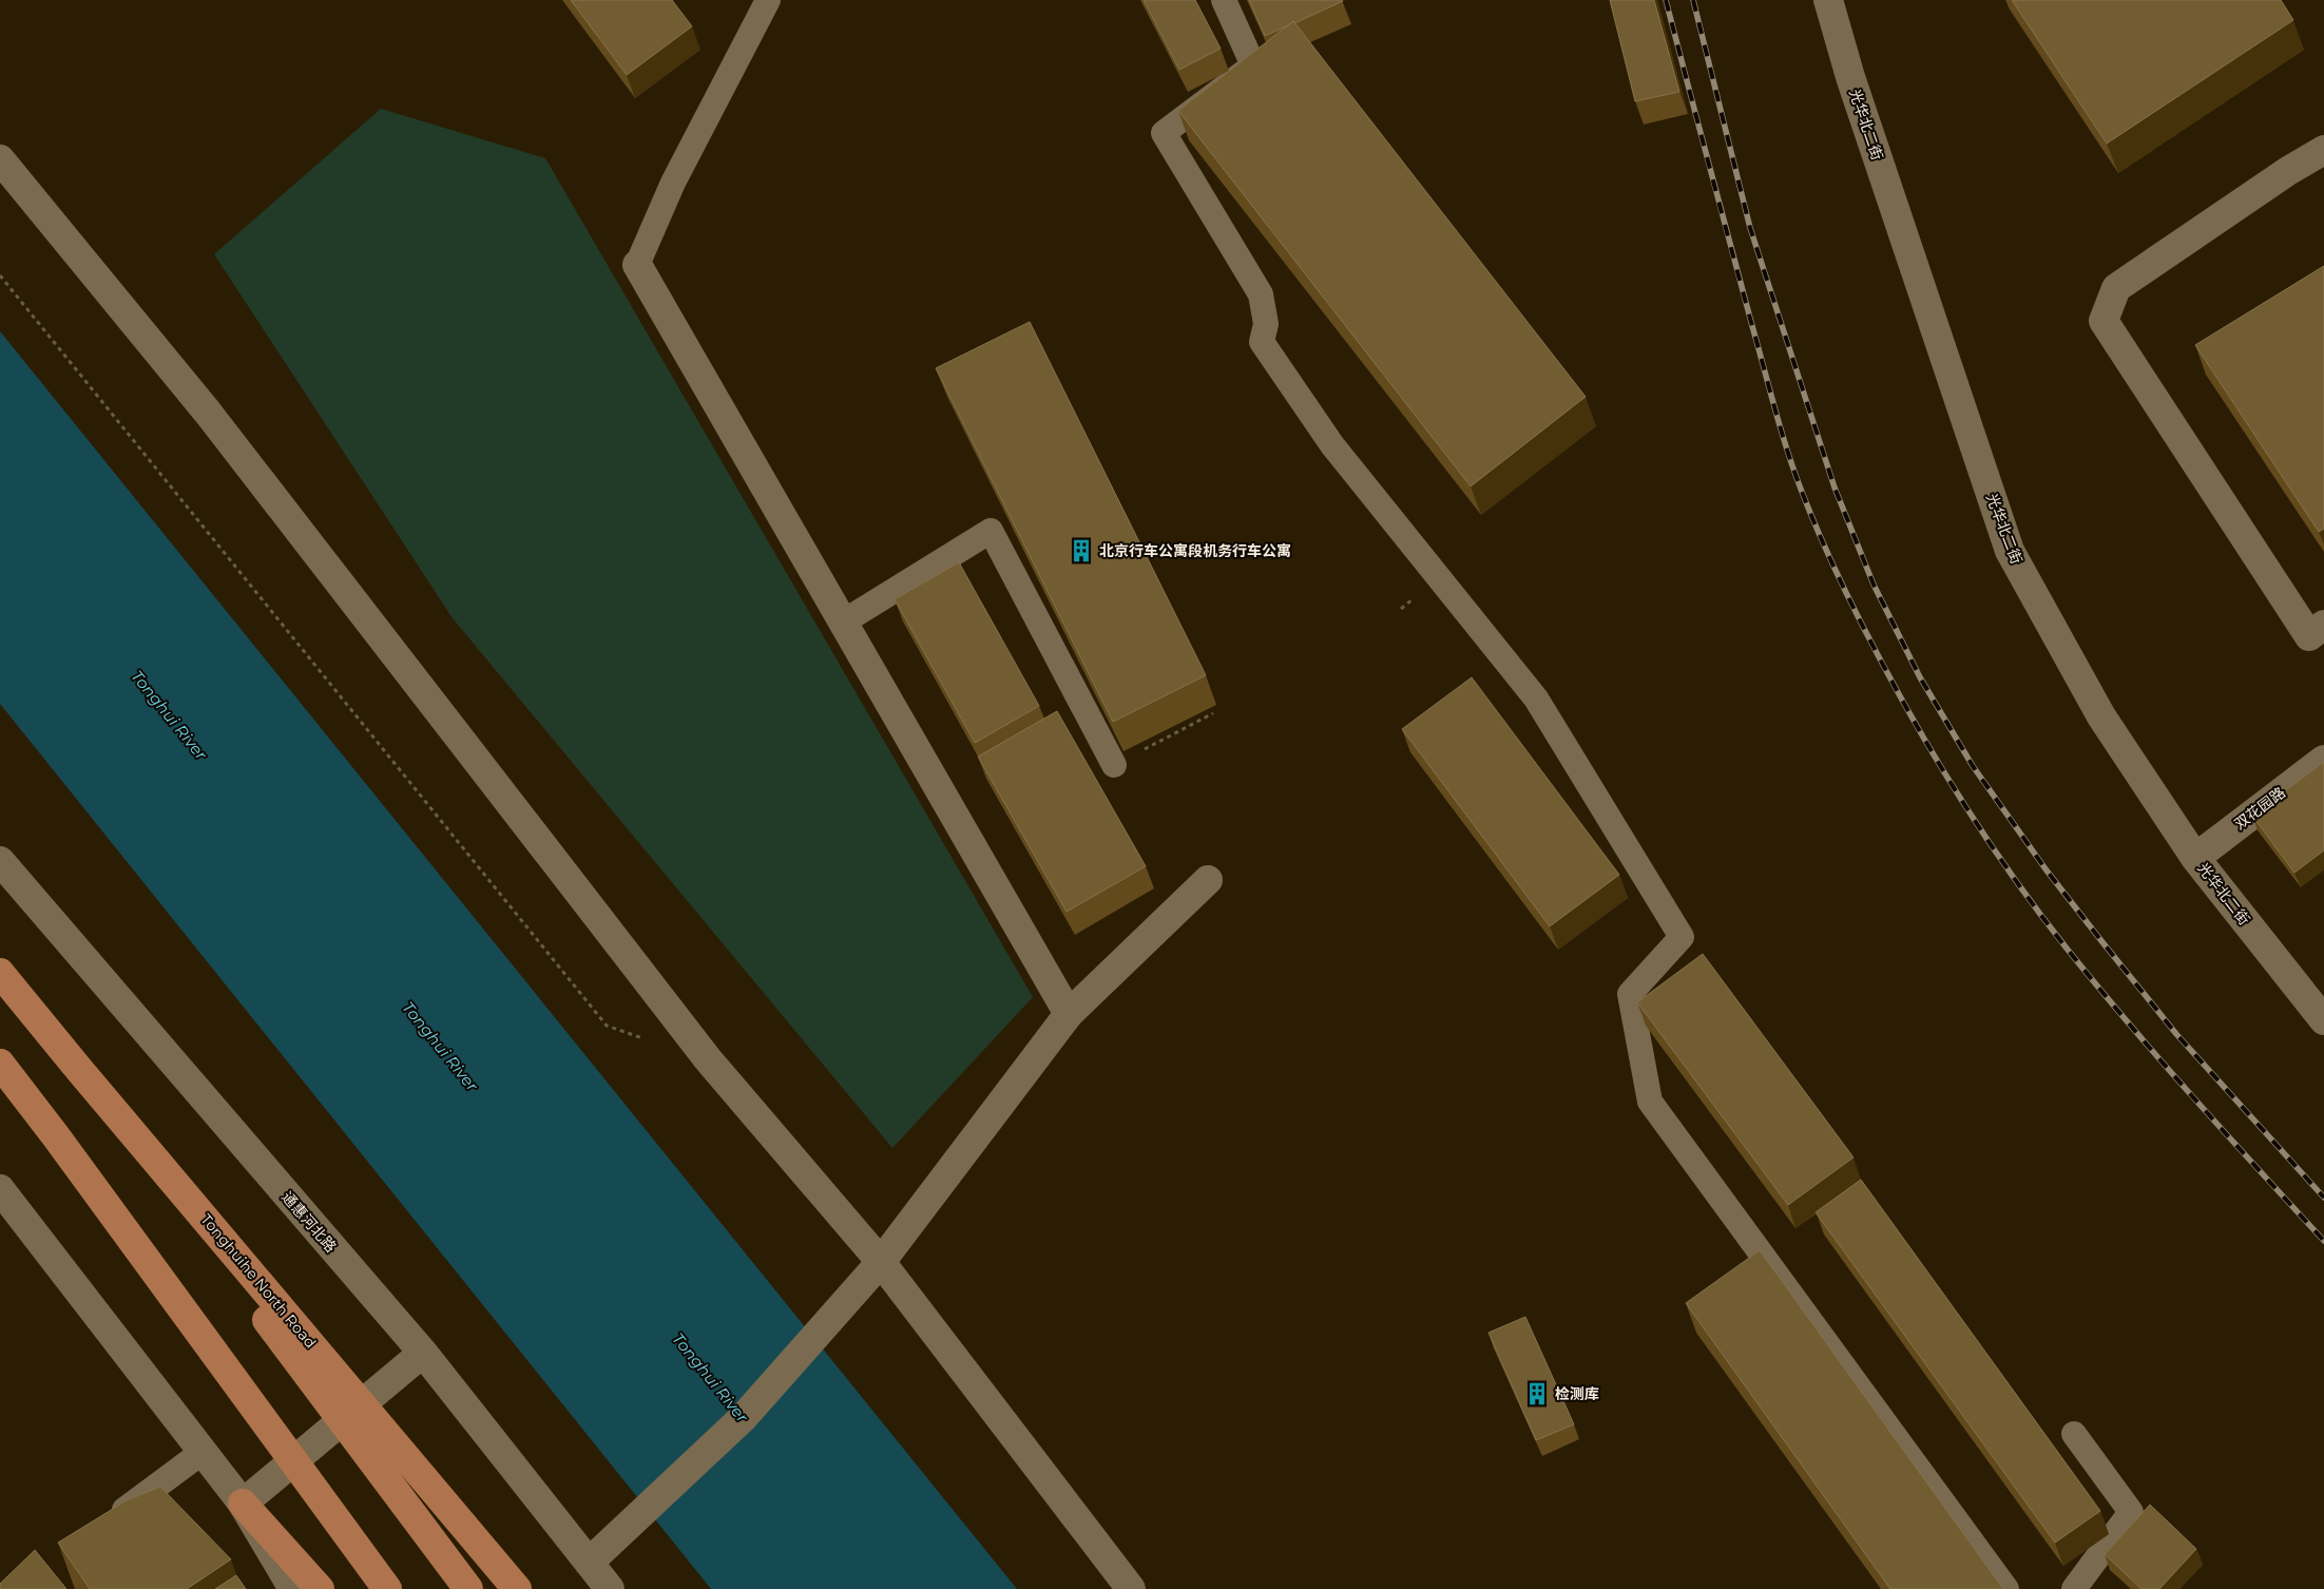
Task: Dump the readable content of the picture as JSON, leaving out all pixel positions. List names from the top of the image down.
{
  "streets": {
    "highway": ["Tonghuihe North Road"],
    "street": ["光华北二街", "双花园路", "通惠河北路"]
  },
  "crossings": [
    ["光华北二街", "双花园路"]
  ],
  "water": ["Tonghui River"],
  "places": {
    "building": ["北京行车公寓段机务行车公寓", "检测库"]
  }
}
